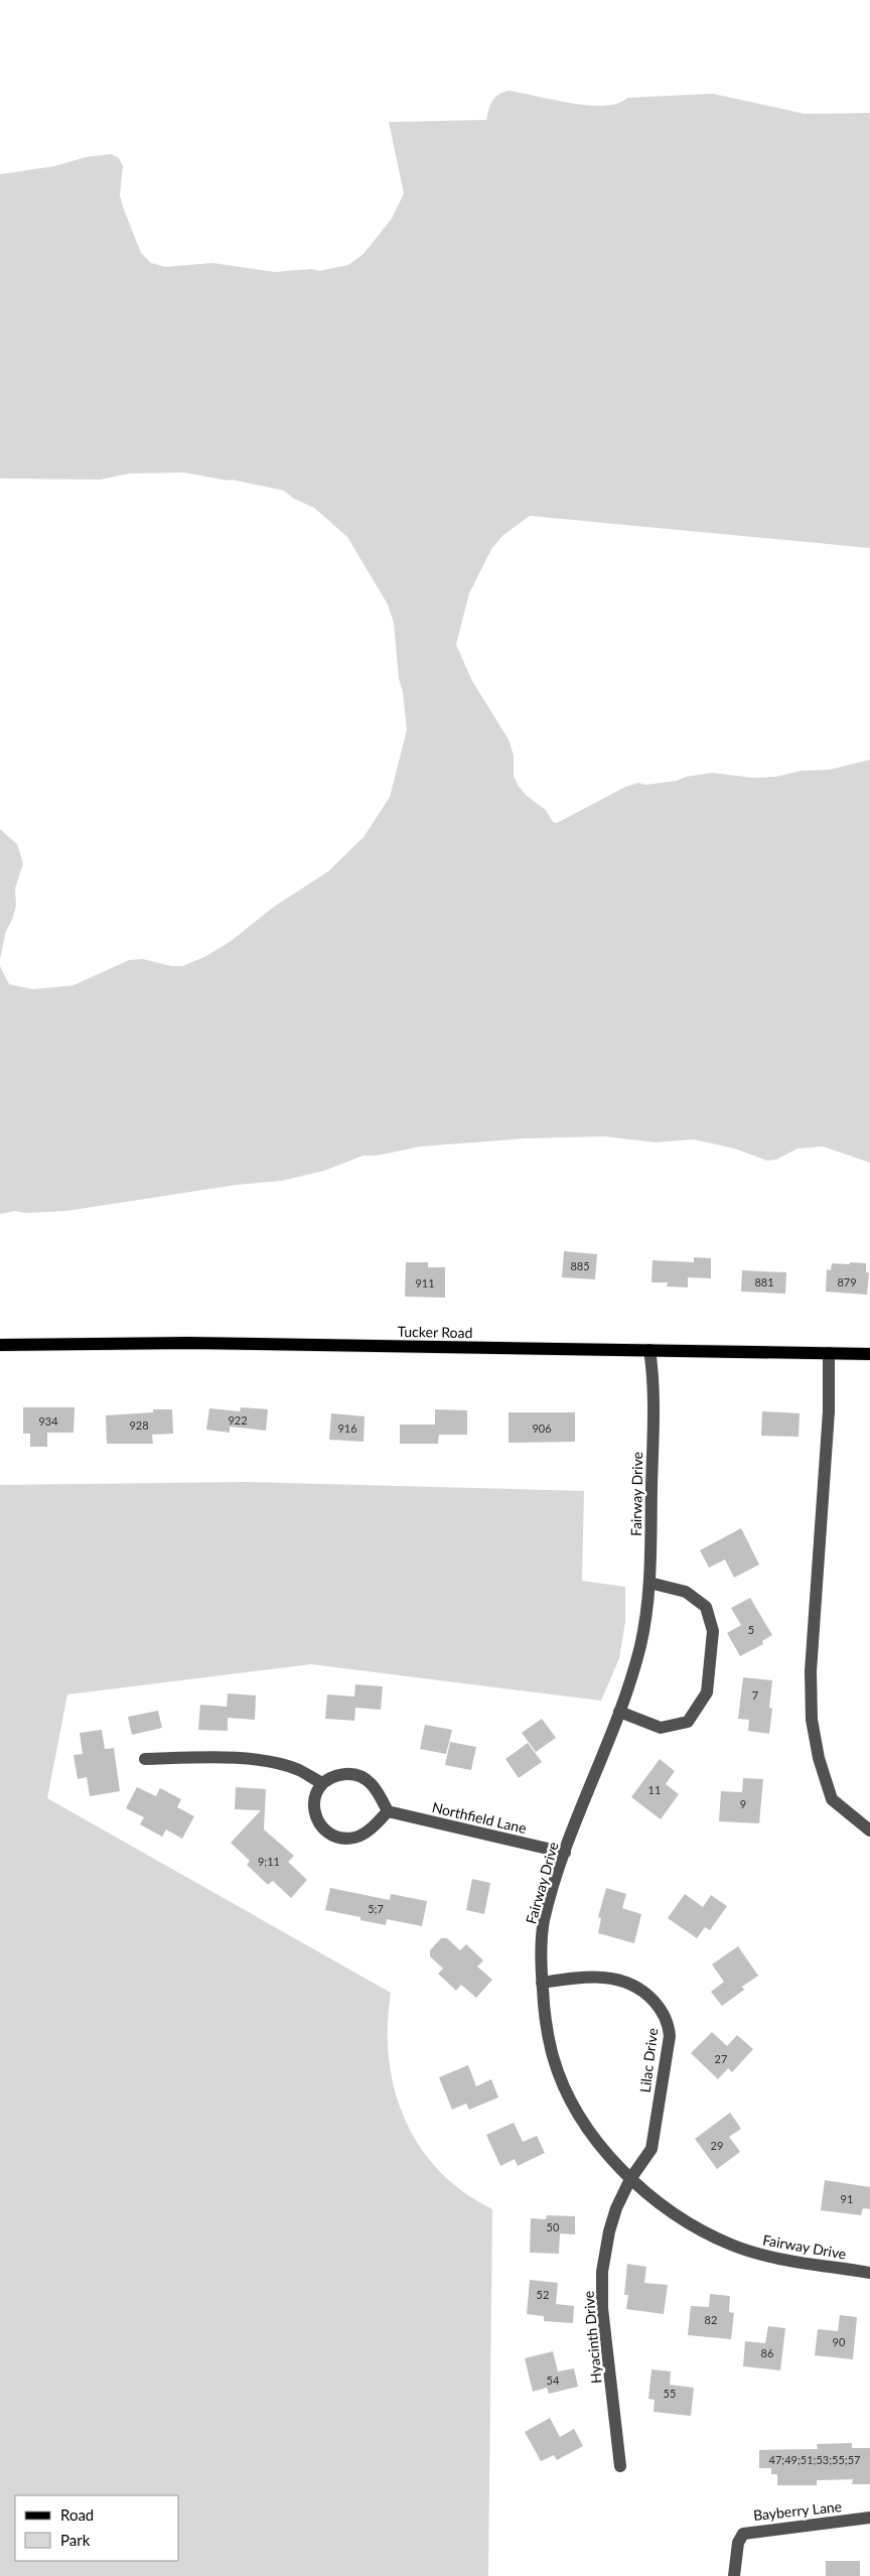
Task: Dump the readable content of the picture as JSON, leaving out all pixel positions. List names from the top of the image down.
{
  "streets": {
    "main road": ["Tucker Road"],
    "street": [
      "Fairway Drive",
      "Northfield Lane",
      "Lilac Drive",
      "Hyacinth Drive",
      "Bayberry Lane"
    ]
  },
  "crossings": [
    ["Tucker Road", "Fairway Drive"],
    ["Fairway Drive", "Northfield Lane"],
    ["Fairway Drive", "Lilac Drive"],
    ["Fairway Drive", "Hyacinth Drive"],
    ["Lilac Drive", "Hyacinth Drive"]
  ],
  "house_numbers": [
    "885",
    "881",
    "879",
    "911",
    "922",
    "934",
    "928",
    "916",
    "906",
    "5",
    "7",
    "11",
    "9",
    "9;11",
    "5;7",
    "27",
    "29",
    "91",
    "50",
    "52",
    "82",
    "90",
    "86",
    "54",
    "55",
    "47;49;51;53;55;57"
  ],
  "legend": ["Road", "Park"]
}
